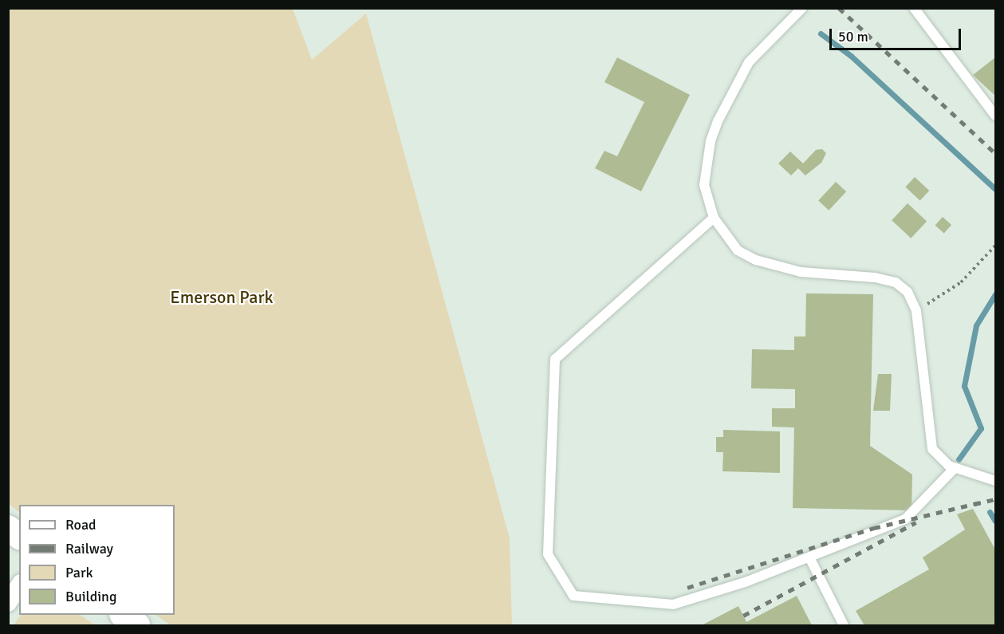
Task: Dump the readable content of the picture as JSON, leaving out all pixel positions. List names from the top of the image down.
{
  "parks": ["Emerson Park"],
  "legend": [
    "Road",
    "Railway",
    "Park",
    "Building"
  ],
  "scale_bar": "50 m"
}
